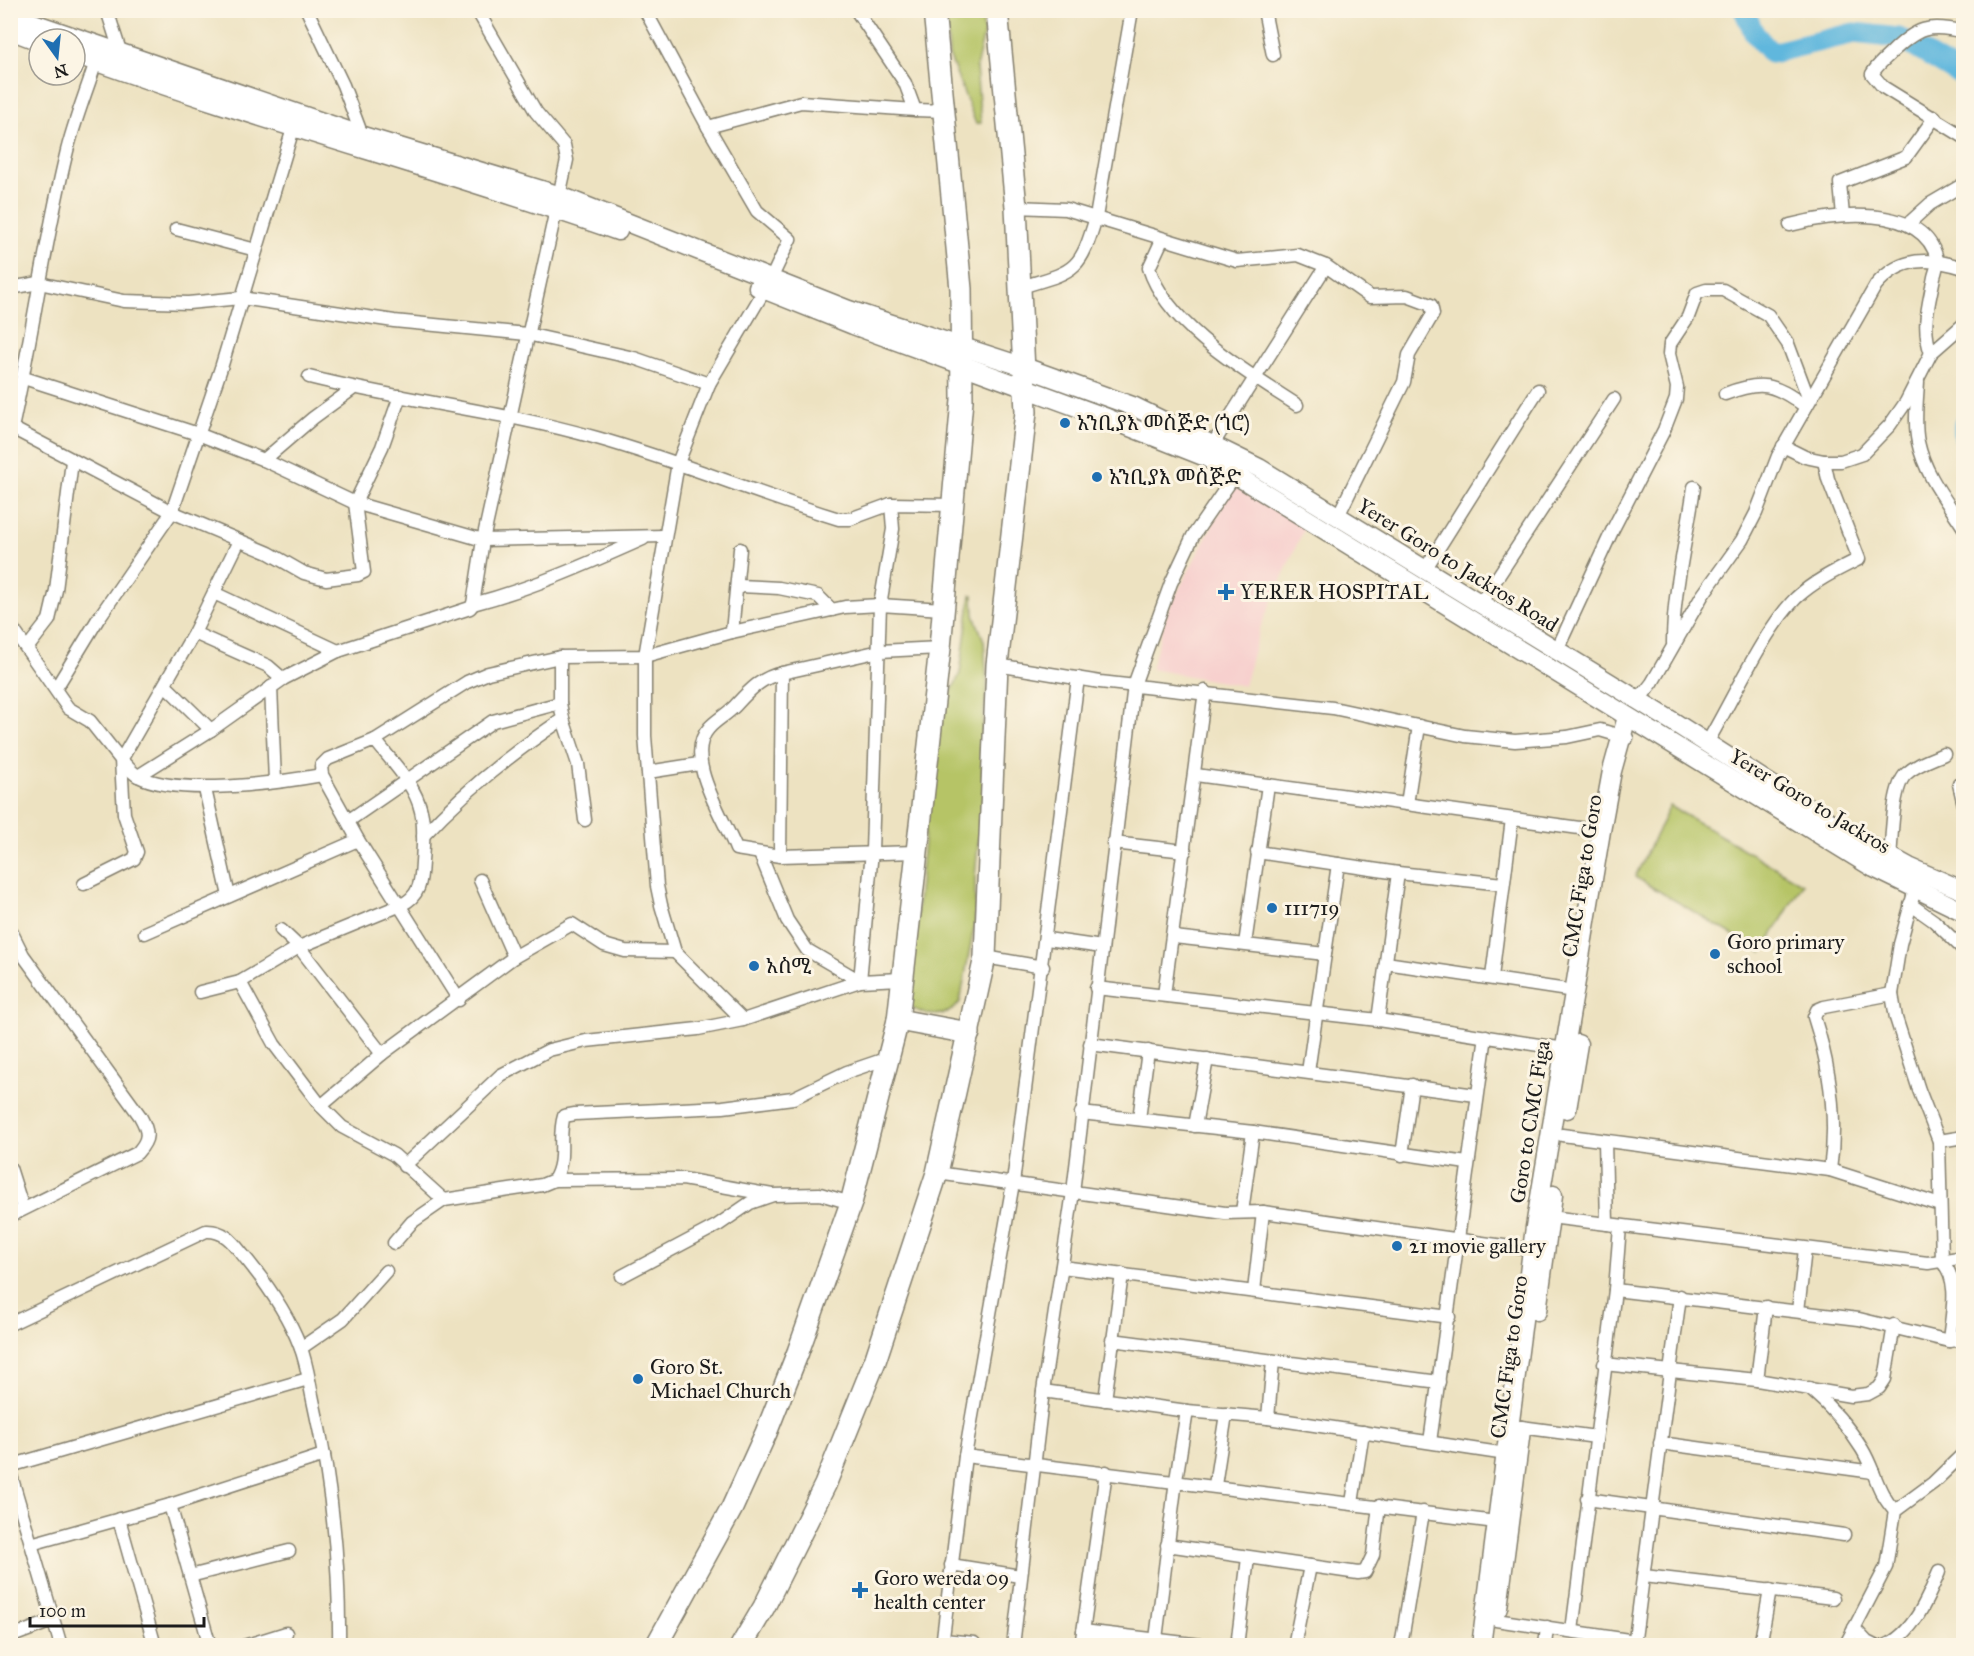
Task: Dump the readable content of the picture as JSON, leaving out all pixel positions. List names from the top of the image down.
{
  "streets": {
    "main road": [
      "Yerer Goro to Jackros Road",
      "Yerer Goro to Jackros",
      "CMC Figa to Goro",
      "Goro to CMC Figa"
    ]
  },
  "crossings": [
    ["Yerer Goro to Jackros Road", "Yerer Goro to Jackros"],
    ["Yerer Goro to Jackros Road", "CMC Figa to Goro"],
    ["Yerer Goro to Jackros", "CMC Figa to Goro"],
    ["CMC Figa to Goro", "Goro to CMC Figa"]
  ],
  "places": {
    "other": [
      "አንቢያእ መስጅድ (ጎሮ)",
      "አንቢያእ መስጅድ",
      "111719",
      "Goro primary school",
      "አስሚ",
      "21 movie gallery",
      "Goro St. Michael Church"
    ],
    "health": ["YERER HOSPITAL", "Goro wereda 09 health center"]
  },
  "scale_bar": "100 m",
  "north": "bottom"
}
